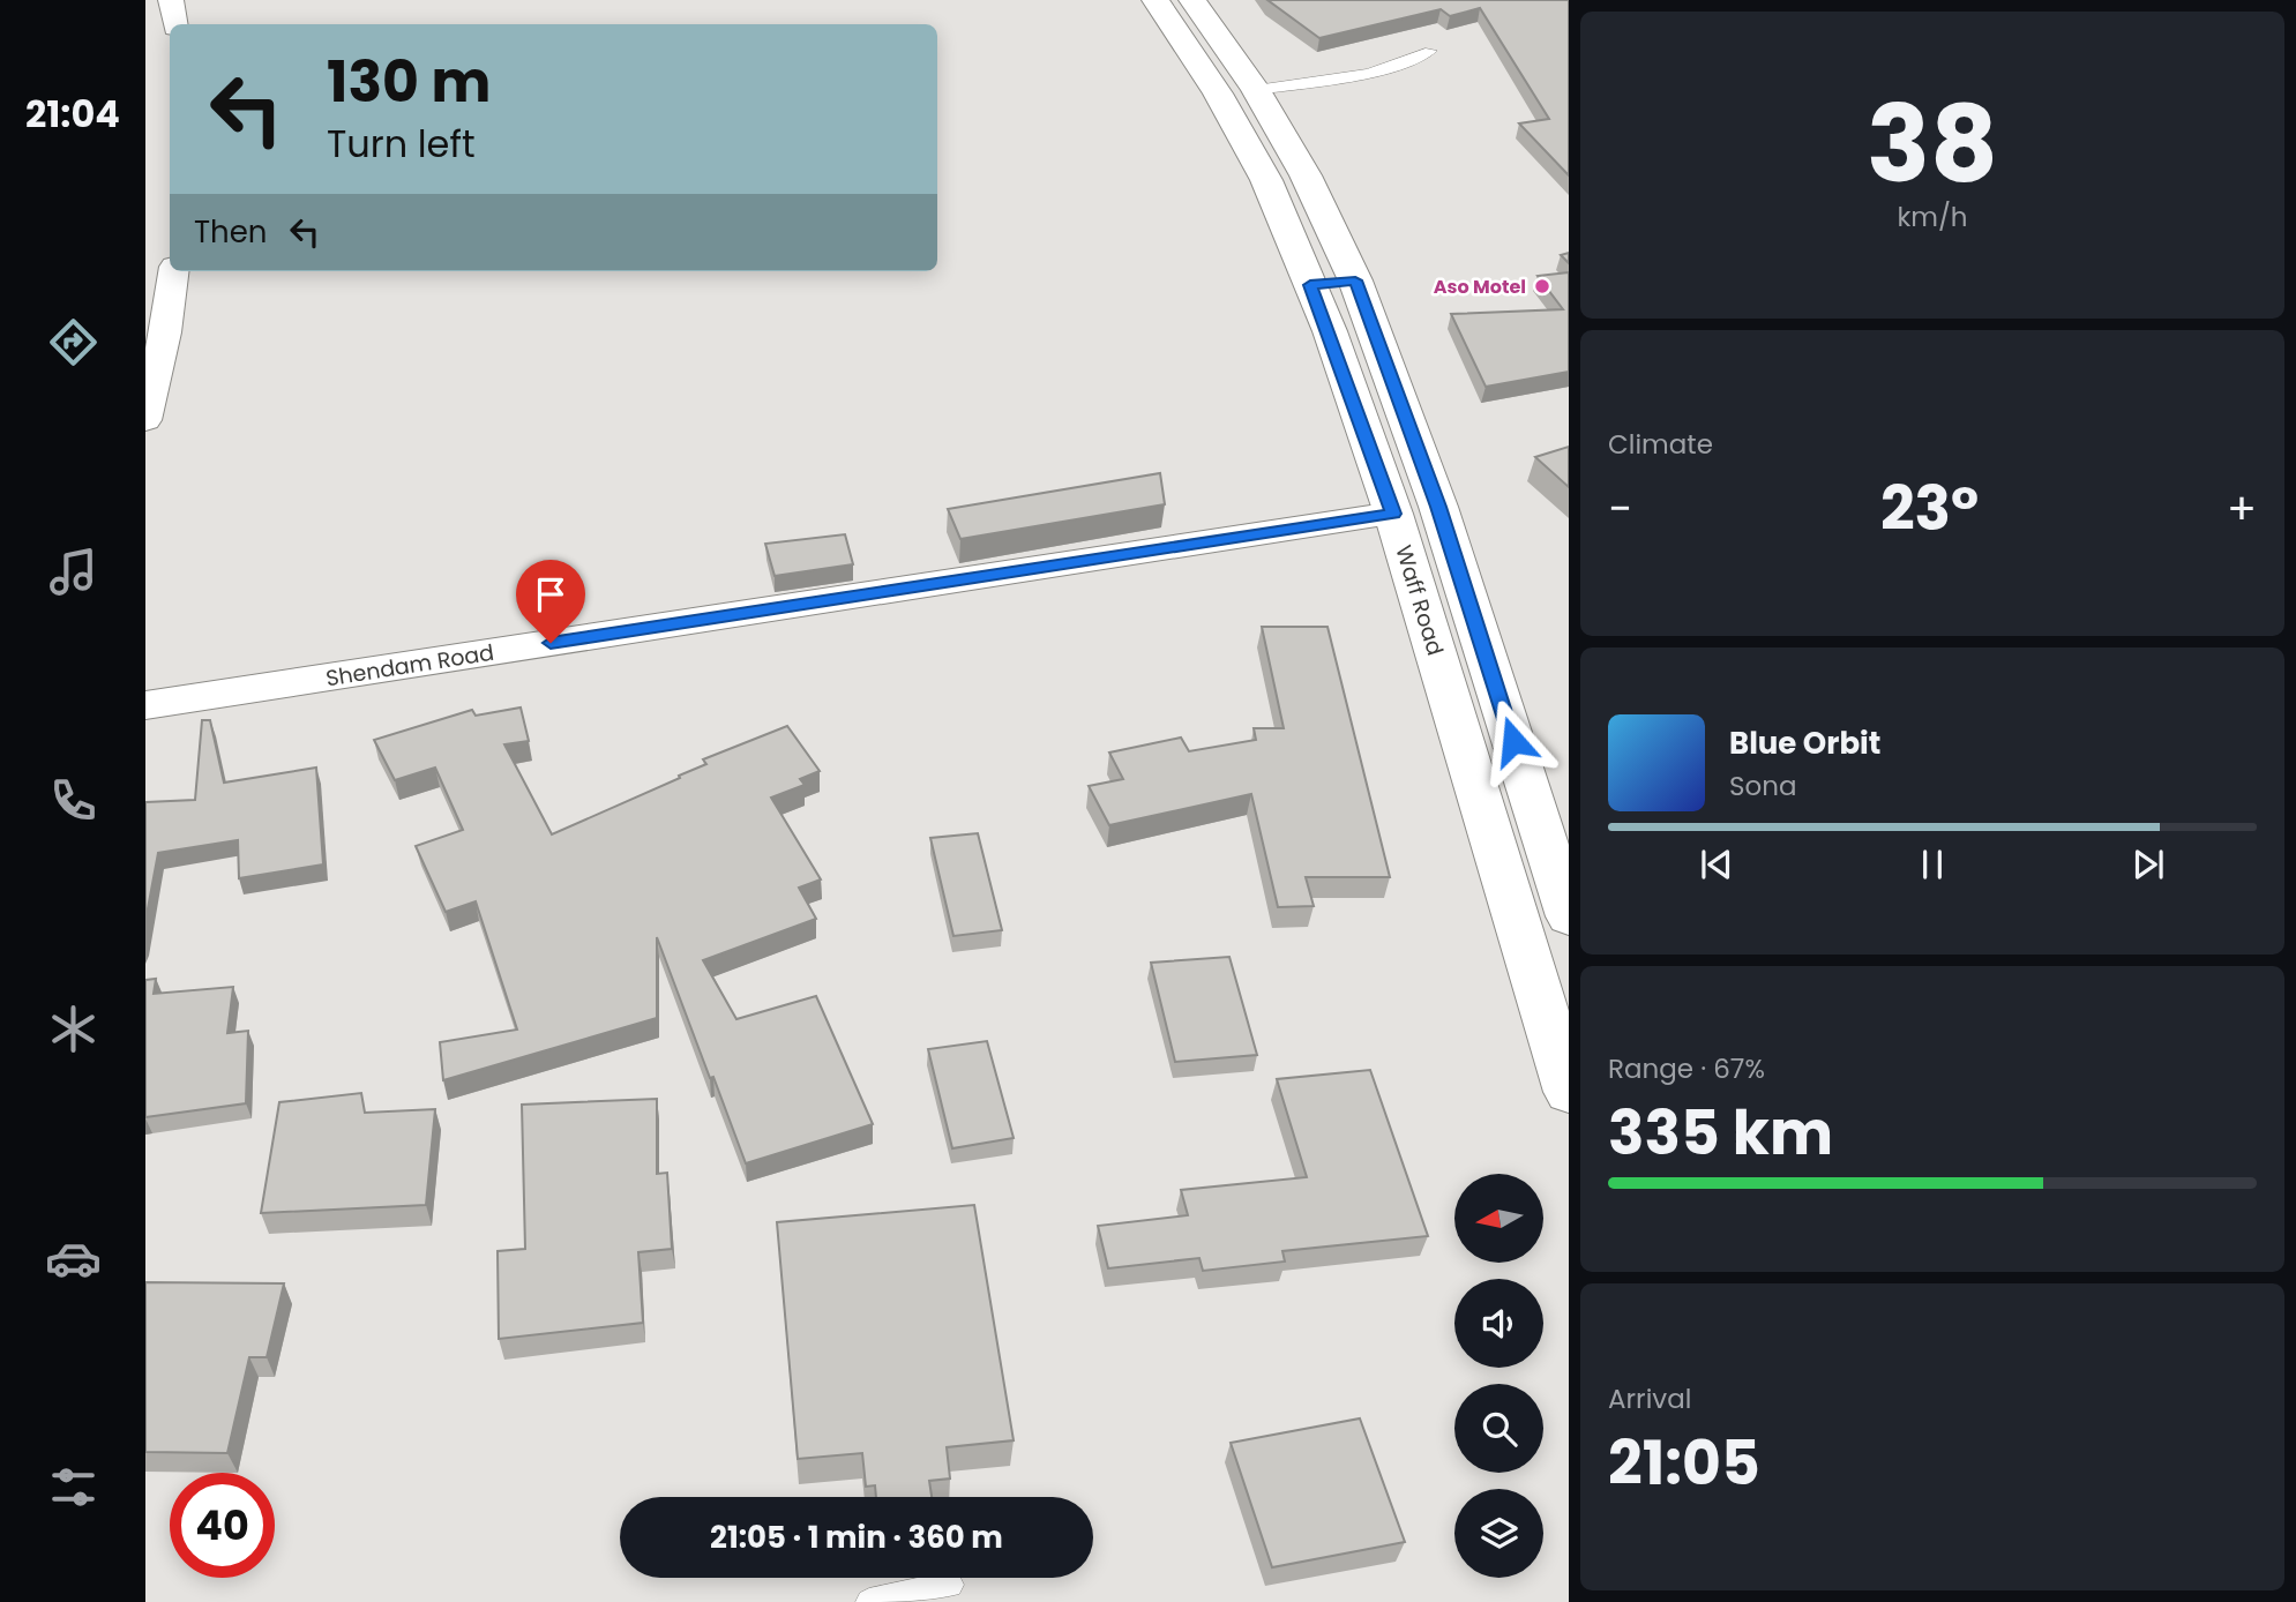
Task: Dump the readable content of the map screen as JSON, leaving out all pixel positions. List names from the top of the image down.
{
  "streets": {
    "street": ["Waff Road", "Shendam Road"]
  },
  "crossings": [
    ["Waff Road", "Shendam Road"]
  ],
  "places": ["Aso Motel"],
  "north": "left",
  "page": {
    "tabs": "21:04",
    "tile": [
      ["38", "km/h"],
      "Climate",
      ["Range · 67%", "335 km"],
      ["Arrival", "21:05"]
    ],
    "turn": ["130 m", "Turn left"],
    "then": "Then",
    "heat": ["−", "23°", "+"],
    "song": ["Blue Orbit", "Sona"],
    "limit": "40",
    "trip": "21:05 · 1 min · 360 m"
  }
}
